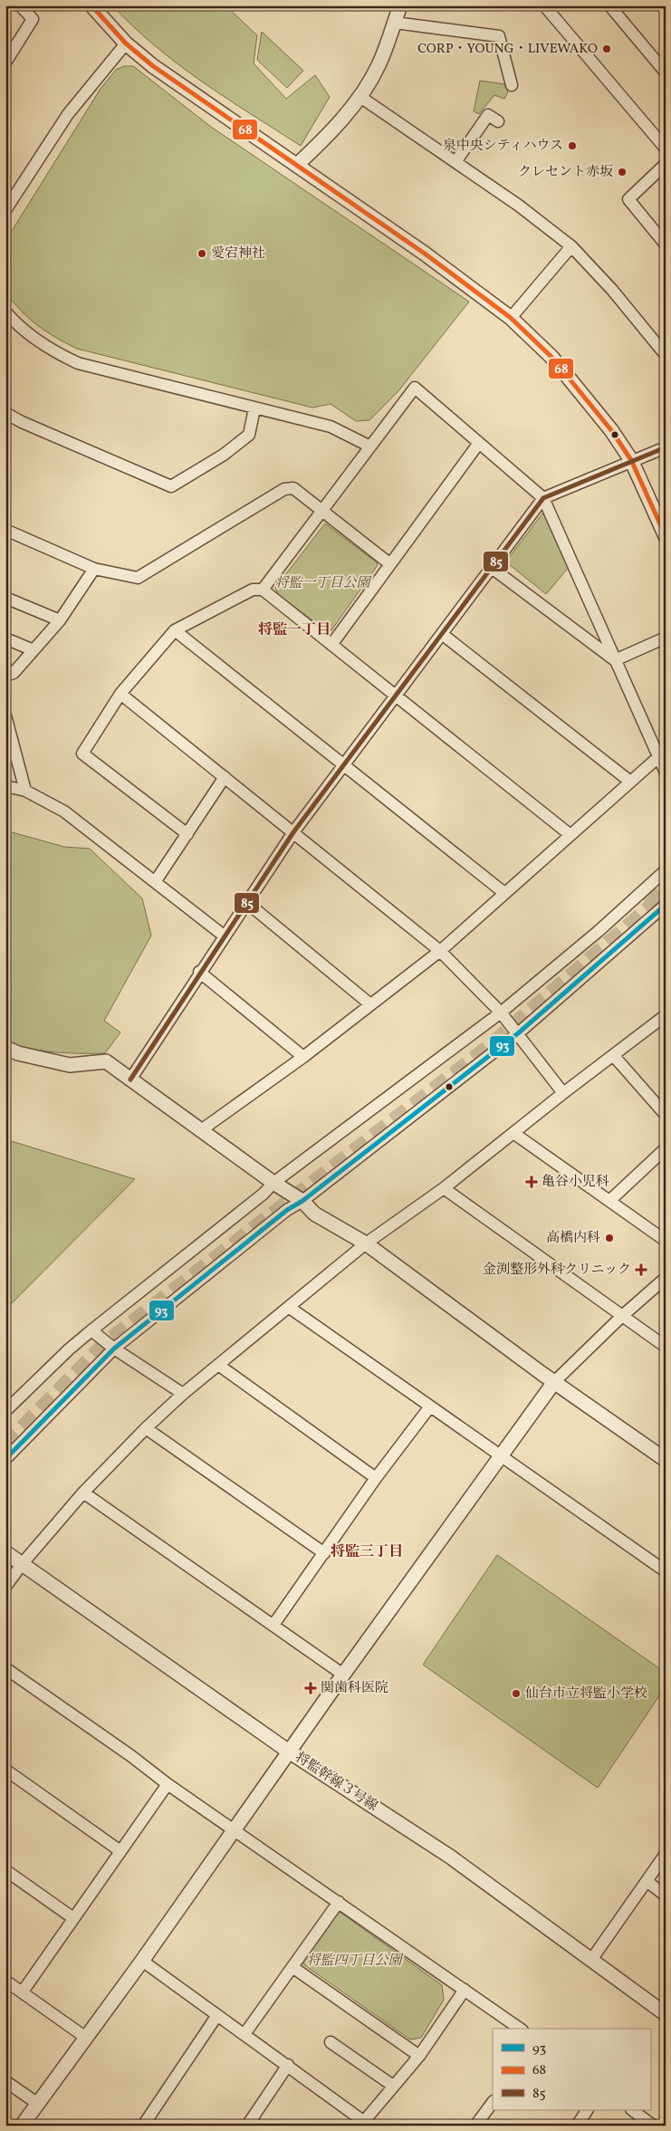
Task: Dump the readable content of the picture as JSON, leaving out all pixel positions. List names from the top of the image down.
{
  "streets": {
    "street": ["将監幹線３号線"]
  },
  "districts": ["将監一丁目", "将監三丁目"],
  "parks": ["将監一丁目公園", "将監四丁目公園"],
  "places": {
    "other": [
      "CORP・YOUNG・LIVEWAKO",
      "泉中央シティハウス",
      "クレセント赤坂",
      "愛宕神社",
      "高橋内科",
      "仙台市立将監小学校"
    ],
    "health": ["亀谷小児科", "金渕整形外科クリニック", "関歯科医院"]
  },
  "lines": ["transit line 68", "transit line 85", "transit line 93"],
  "legend": ["93", "68", "85"]
}
